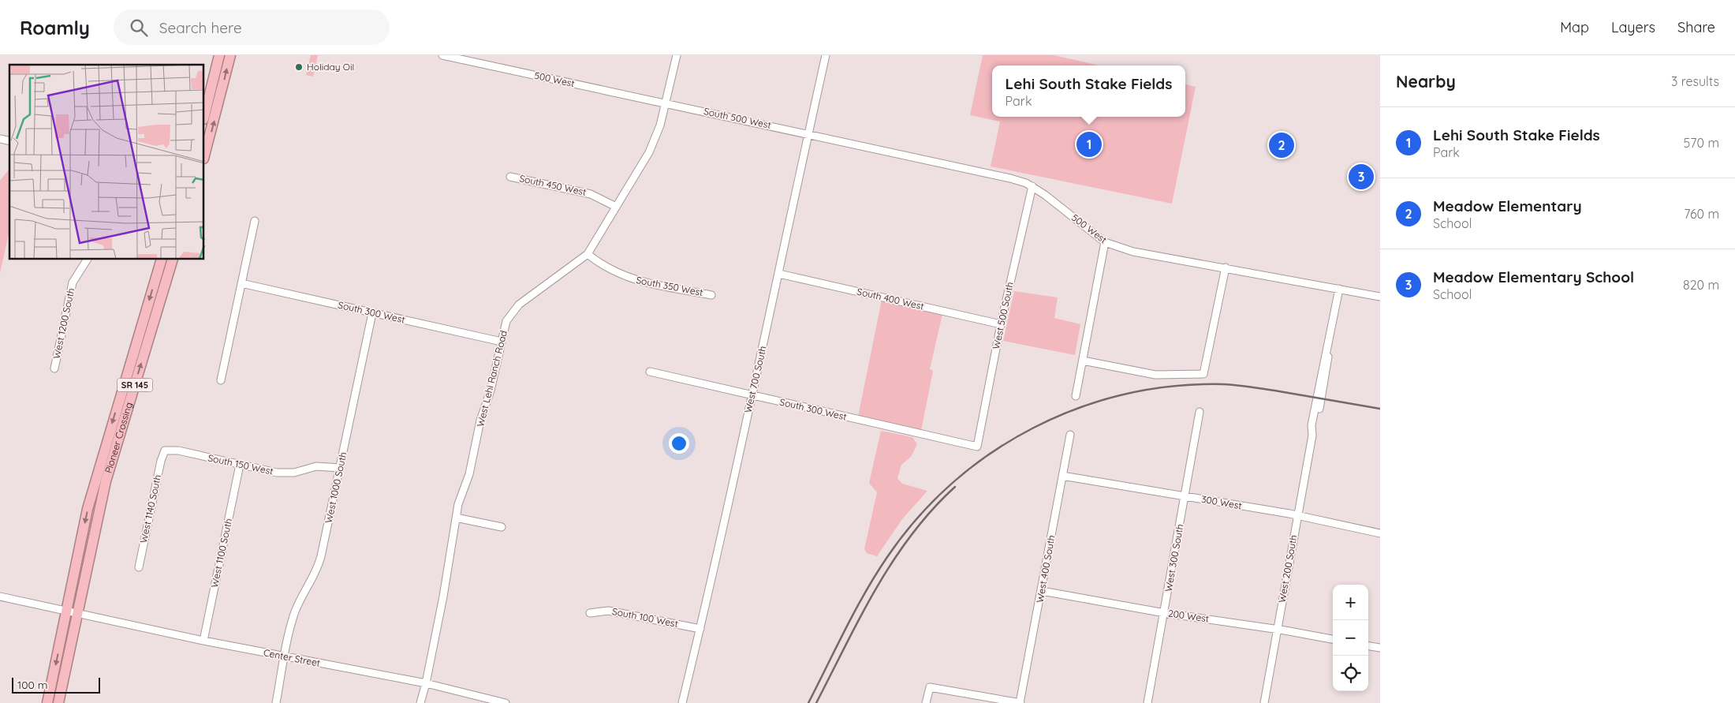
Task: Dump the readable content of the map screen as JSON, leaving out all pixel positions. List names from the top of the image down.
{
  "streets": {
    "highway": ["SR 145", "Pioneer Crossing"],
    "street": [
      "500 West",
      "South 500 West",
      "South 450 West",
      "South 350 West",
      "South 400 West",
      "South 300 West",
      "West 500 South",
      "West 1200 South",
      "West Lehi Ranch Road",
      "West 700 South",
      "South 150 West",
      "West 1000 South",
      "300 West",
      "West 1140 South",
      "West 1100 South",
      "West 300 South",
      "West 400 South",
      "West 200 South",
      "200 West",
      "South 100 West",
      "Center Street"
    ]
  },
  "crossings": [
    ["500 West", "South 500 West"],
    ["500 West", "West 500 South"],
    ["500 West", "West Lehi Ranch Road"],
    ["500 West", "West 700 South"],
    ["500 West", "West 200 South"],
    ["South 500 West", "West Lehi Ranch Road"],
    ["South 500 West", "West 700 South"],
    ["South 450 West", "West Lehi Ranch Road"],
    ["South 350 West", "West Lehi Ranch Road"],
    ["South 400 West", "West 500 South"],
    ["South 400 West", "West 700 South"],
    ["South 300 West", "West 500 South"],
    ["South 300 West", "West Lehi Ranch Road"],
    ["South 300 West", "West 700 South"],
    ["South 300 West", "West 1000 South"],
    ["West Lehi Ranch Road", "Center Street"],
    ["West 700 South", "South 100 West"],
    ["SR 145", "Pioneer Crossing"],
    ["SR 145", "Center Street"],
    ["Pioneer Crossing", "Center Street"],
    ["South 150 West", "West 1000 South"],
    ["South 150 West", "West 1140 South"],
    ["South 150 West", "West 1100 South"],
    ["West 1000 South", "Center Street"],
    ["300 West", "West 300 South"],
    ["300 West", "West 400 South"],
    ["300 West", "West 200 South"],
    ["West 1100 South", "Center Street"],
    ["West 300 South", "200 West"],
    ["West 400 South", "200 West"],
    ["West 200 South", "200 West"]
  ],
  "places": ["Holiday Oil"],
  "scale_bar": "100 m",
  "page": {
    "header": "Roamly",
    "search": "Search here",
    "nav": ["Map", "Layers", "Share"],
    "heading": ["Nearby", "3 results"],
    "popup": ["Lehi South Stake Fields", "Park"],
    "list": [
      {
        "mark": "1",
        "name": "Lehi South Stake Fields",
        "note": "Park",
        "value": "570 m"
      },
      {
        "mark": "2",
        "name": "Meadow Elementary",
        "note": "School",
        "value": "760 m"
      },
      {
        "mark": "3",
        "name": "Meadow Elementary School",
        "note": "School",
        "value": "820 m"
      }
    ],
    "pins": ["1", "2", "3"],
    "map_buttons": ["+", "−"],
    "scale": "100 m"
  }
}
